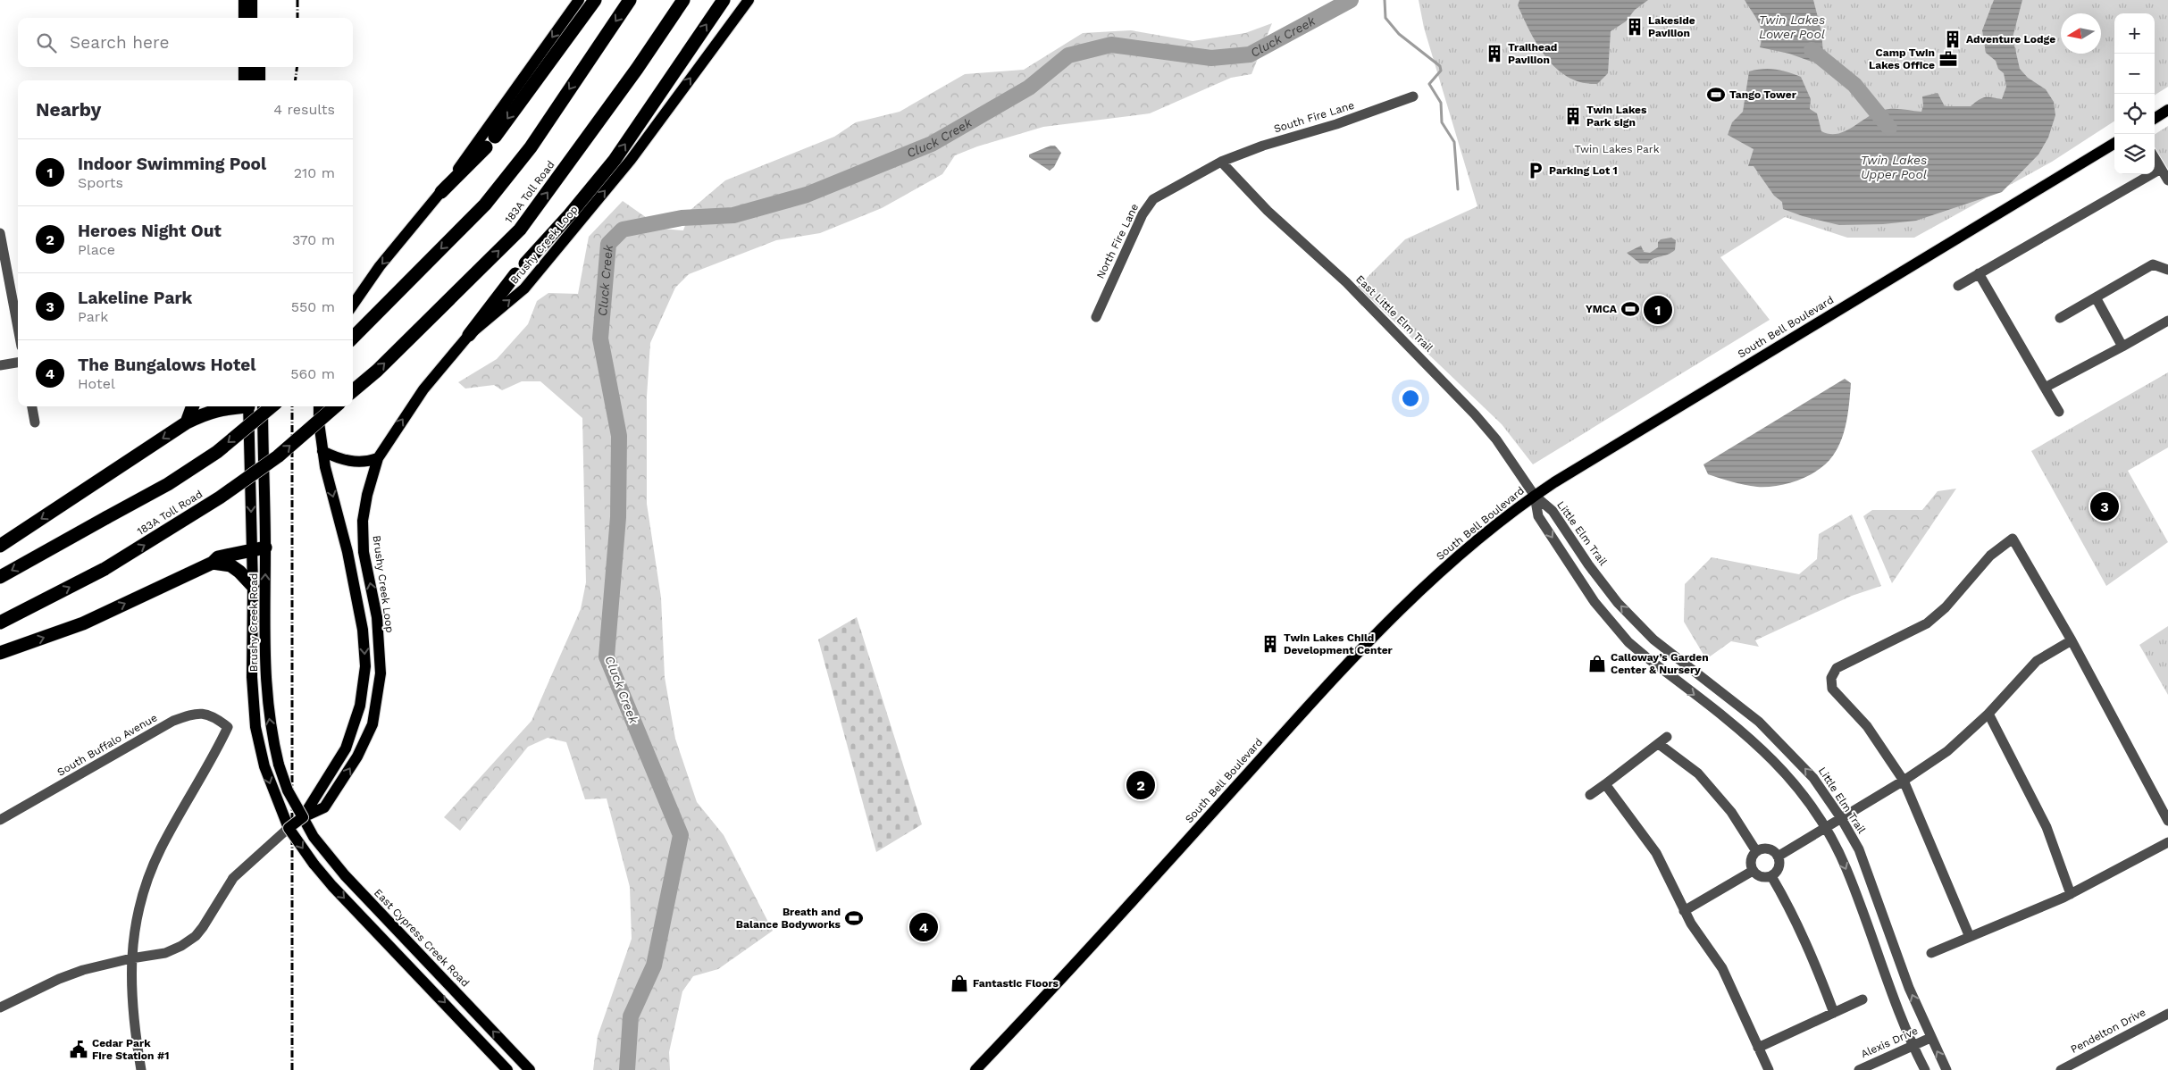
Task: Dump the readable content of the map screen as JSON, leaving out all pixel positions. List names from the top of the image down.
{
  "streets": {
    "highway": ["183A Toll Road"],
    "main road": [
      "Brushy Creek Loop",
      "South Bell Boulevard",
      "Brushy Creek Road",
      "East Cypress Creek Road"
    ],
    "street": [
      "South Fire Lane",
      "North Fire Lane",
      "East Little Elm Trail",
      "Little Elm Trail",
      "South Buffalo Avenue",
      "Pendelton Drive",
      "Alexis Drive"
    ]
  },
  "crossings": [
    ["South Fire Lane", "North Fire Lane"],
    ["South Fire Lane", "East Little Elm Trail"],
    ["North Fire Lane", "East Little Elm Trail"],
    ["Brushy Creek Loop", "Brushy Creek Road"],
    ["Brushy Creek Loop", "East Cypress Creek Road"],
    ["East Little Elm Trail", "South Bell Boulevard"],
    ["East Little Elm Trail", "Little Elm Trail"],
    ["South Bell Boulevard", "Little Elm Trail"],
    ["Little Elm Trail", "Alexis Drive"],
    ["Brushy Creek Road", "East Cypress Creek Road"]
  ],
  "one_way": ["Brushy Creek Loop"],
  "water": ["Twin Lakes Lower Pool", "Cluck Creek", "Twin Lakes Upper Pool"],
  "parks": ["Twin Lakes Park"],
  "places": {
    "building": [
      "Lakeside Pavilion",
      "Adventure Lodge",
      "Trailhead Pavilion",
      "Twin Lakes Park sign",
      "Twin Lakes Child Development Center"
    ],
    "office": ["Camp Twin Lakes Office"],
    "sports": ["Tango Tower", "YMCA", "Breath and Balance Bodyworks"],
    "parking": ["Parking Lot 1"],
    "shop": ["Calloway’s Garden Center & Nursery", "Fantastic Floors"],
    "public building": ["Cedar Park Fire Station #1"]
  },
  "north": "left",
  "page": {
    "map_buttons": ["+", "−"],
    "search": "Search here",
    "heading": ["Nearby", "4 results"],
    "list": [
      {
        "mark": "1",
        "name": "Indoor Swimming Pool",
        "note": "Sports",
        "value": "210 m"
      },
      {
        "mark": "2",
        "name": "Heroes Night Out",
        "note": "Place",
        "value": "370 m"
      },
      {
        "mark": "3",
        "name": "Lakeline Park",
        "note": "Park",
        "value": "550 m"
      },
      {
        "mark": "4",
        "name": "The Bungalows Hotel",
        "note": "Hotel",
        "value": "560 m"
      }
    ],
    "pins": [
      "1",
      "3",
      "2",
      "4"
    ]
  }
}
